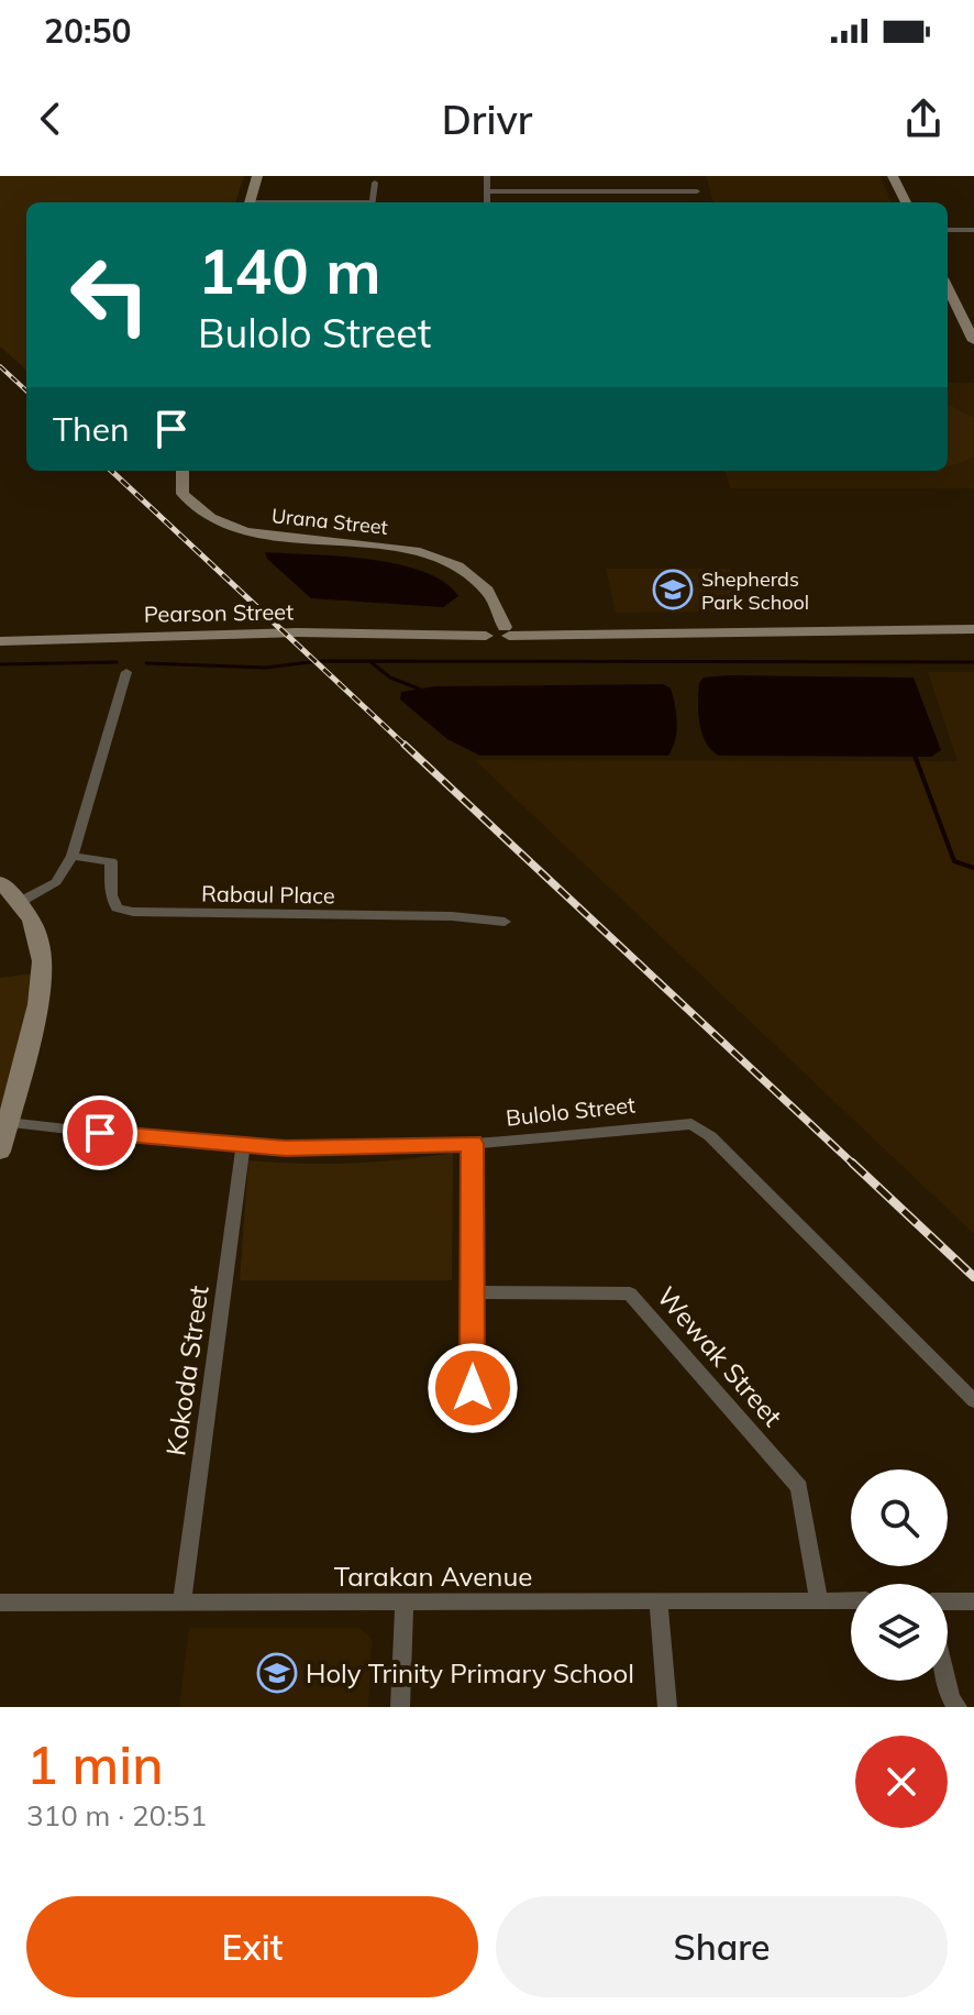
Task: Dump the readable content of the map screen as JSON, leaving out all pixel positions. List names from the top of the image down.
{
  "streets": {
    "street": [
      "Urana Street",
      "Pearson Street",
      "Rabaul Place",
      "Bulolo Street",
      "Wewak Street",
      "Kokoda Street",
      "Tarakan Avenue"
    ]
  },
  "crossings": [
    ["Urana Street", "Pearson Street"],
    ["Bulolo Street", "Kokoda Street"],
    ["Wewak Street", "Tarakan Avenue"],
    ["Kokoda Street", "Tarakan Avenue"]
  ],
  "places": {
    "school or university": ["Shepherds Park School", "Holy Trinity Primary School"]
  },
  "page": {
    "status": "20:50",
    "header": "Drivr",
    "turn": ["140 m", "Bulolo Street"],
    "then": "Then",
    "heading": ["1 min", "310 m · 20:51"],
    "buttons": ["Exit", "Share"]
  }
}
